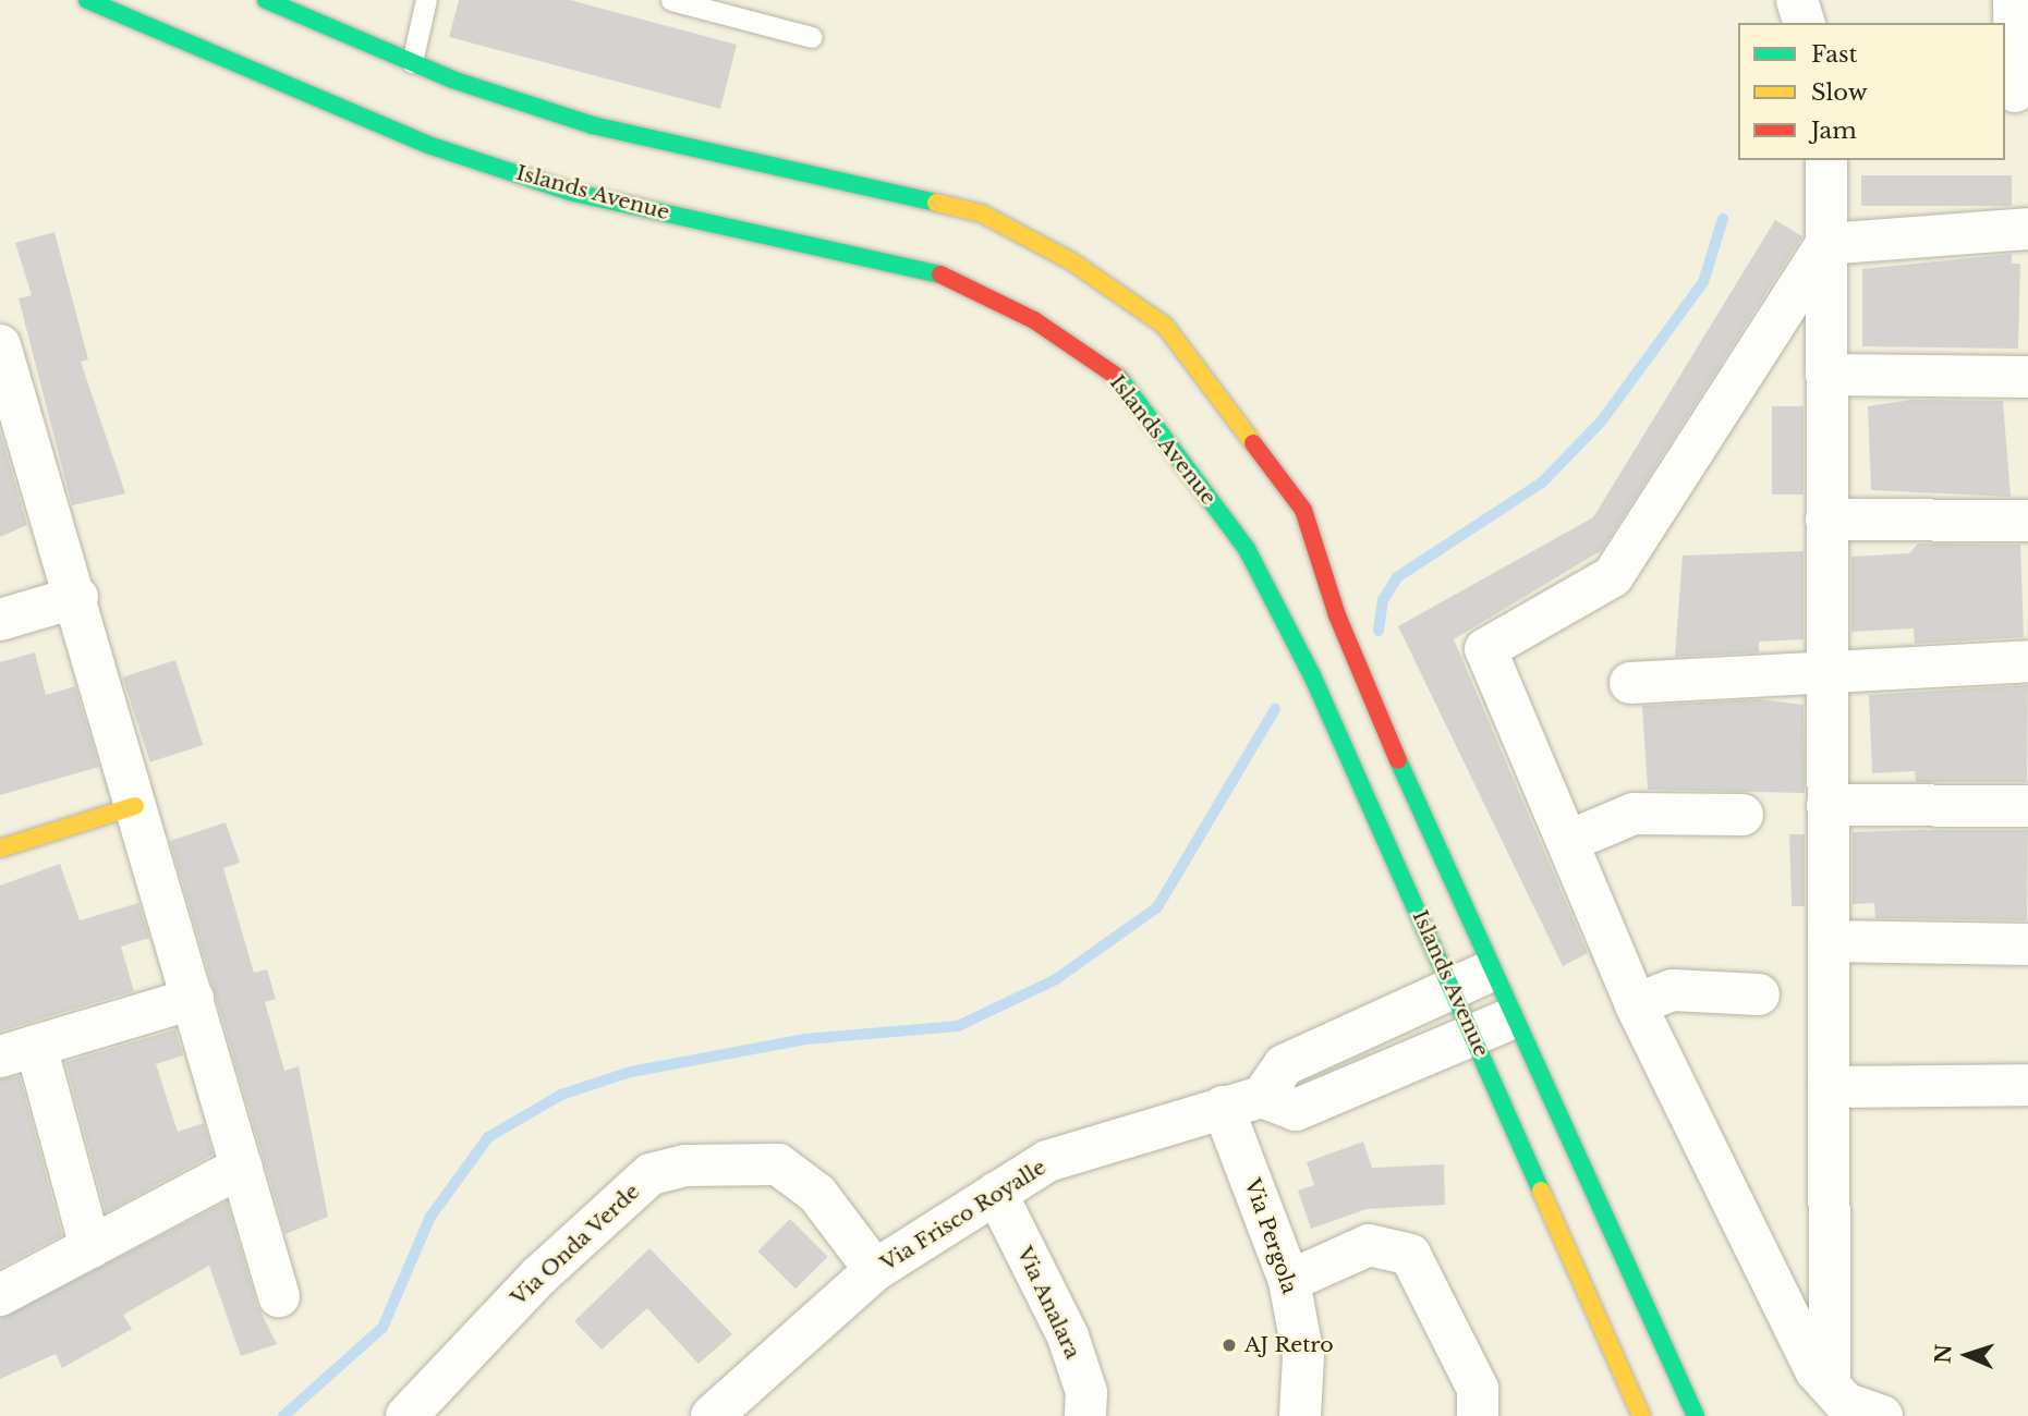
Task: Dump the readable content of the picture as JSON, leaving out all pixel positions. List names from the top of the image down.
{
  "streets": {
    "street": [
      "Islands Avenue",
      "Via Frisco Royalle",
      "Via Pergola",
      "Via Onda Verde",
      "Via Analara"
    ]
  },
  "crossings": [
    ["Via Frisco Royalle", "Via Pergola"],
    ["Via Frisco Royalle", "Via Onda Verde"],
    ["Via Frisco Royalle", "Via Analara"]
  ],
  "places": ["AJ Retro"],
  "legend": ["Fast", "Slow", "Jam"],
  "north": "left"
}
